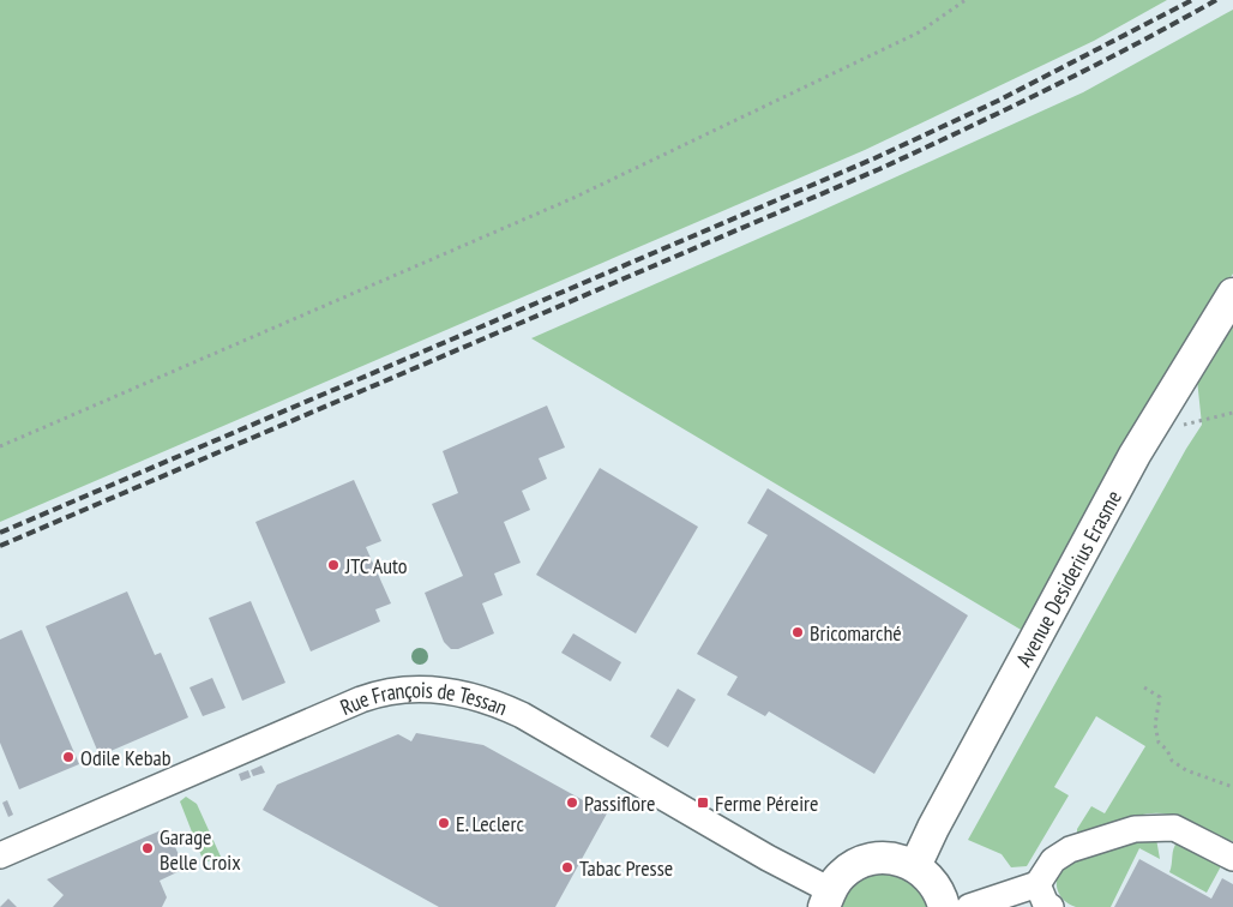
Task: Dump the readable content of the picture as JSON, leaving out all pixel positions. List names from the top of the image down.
{
  "streets": {
    "main road": ["Avenue Desiderius Erasme"],
    "street": ["Rue François de Tessan"]
  },
  "places": {
    "other": [
      "JTC Auto",
      "Bricomarché",
      "Odile Kebab",
      "Passiflore",
      "E. Leclerc",
      "Garage Belle Croix",
      "Tabac Presse"
    ],
    "transit": ["Ferme Péreire"]
  }
}
